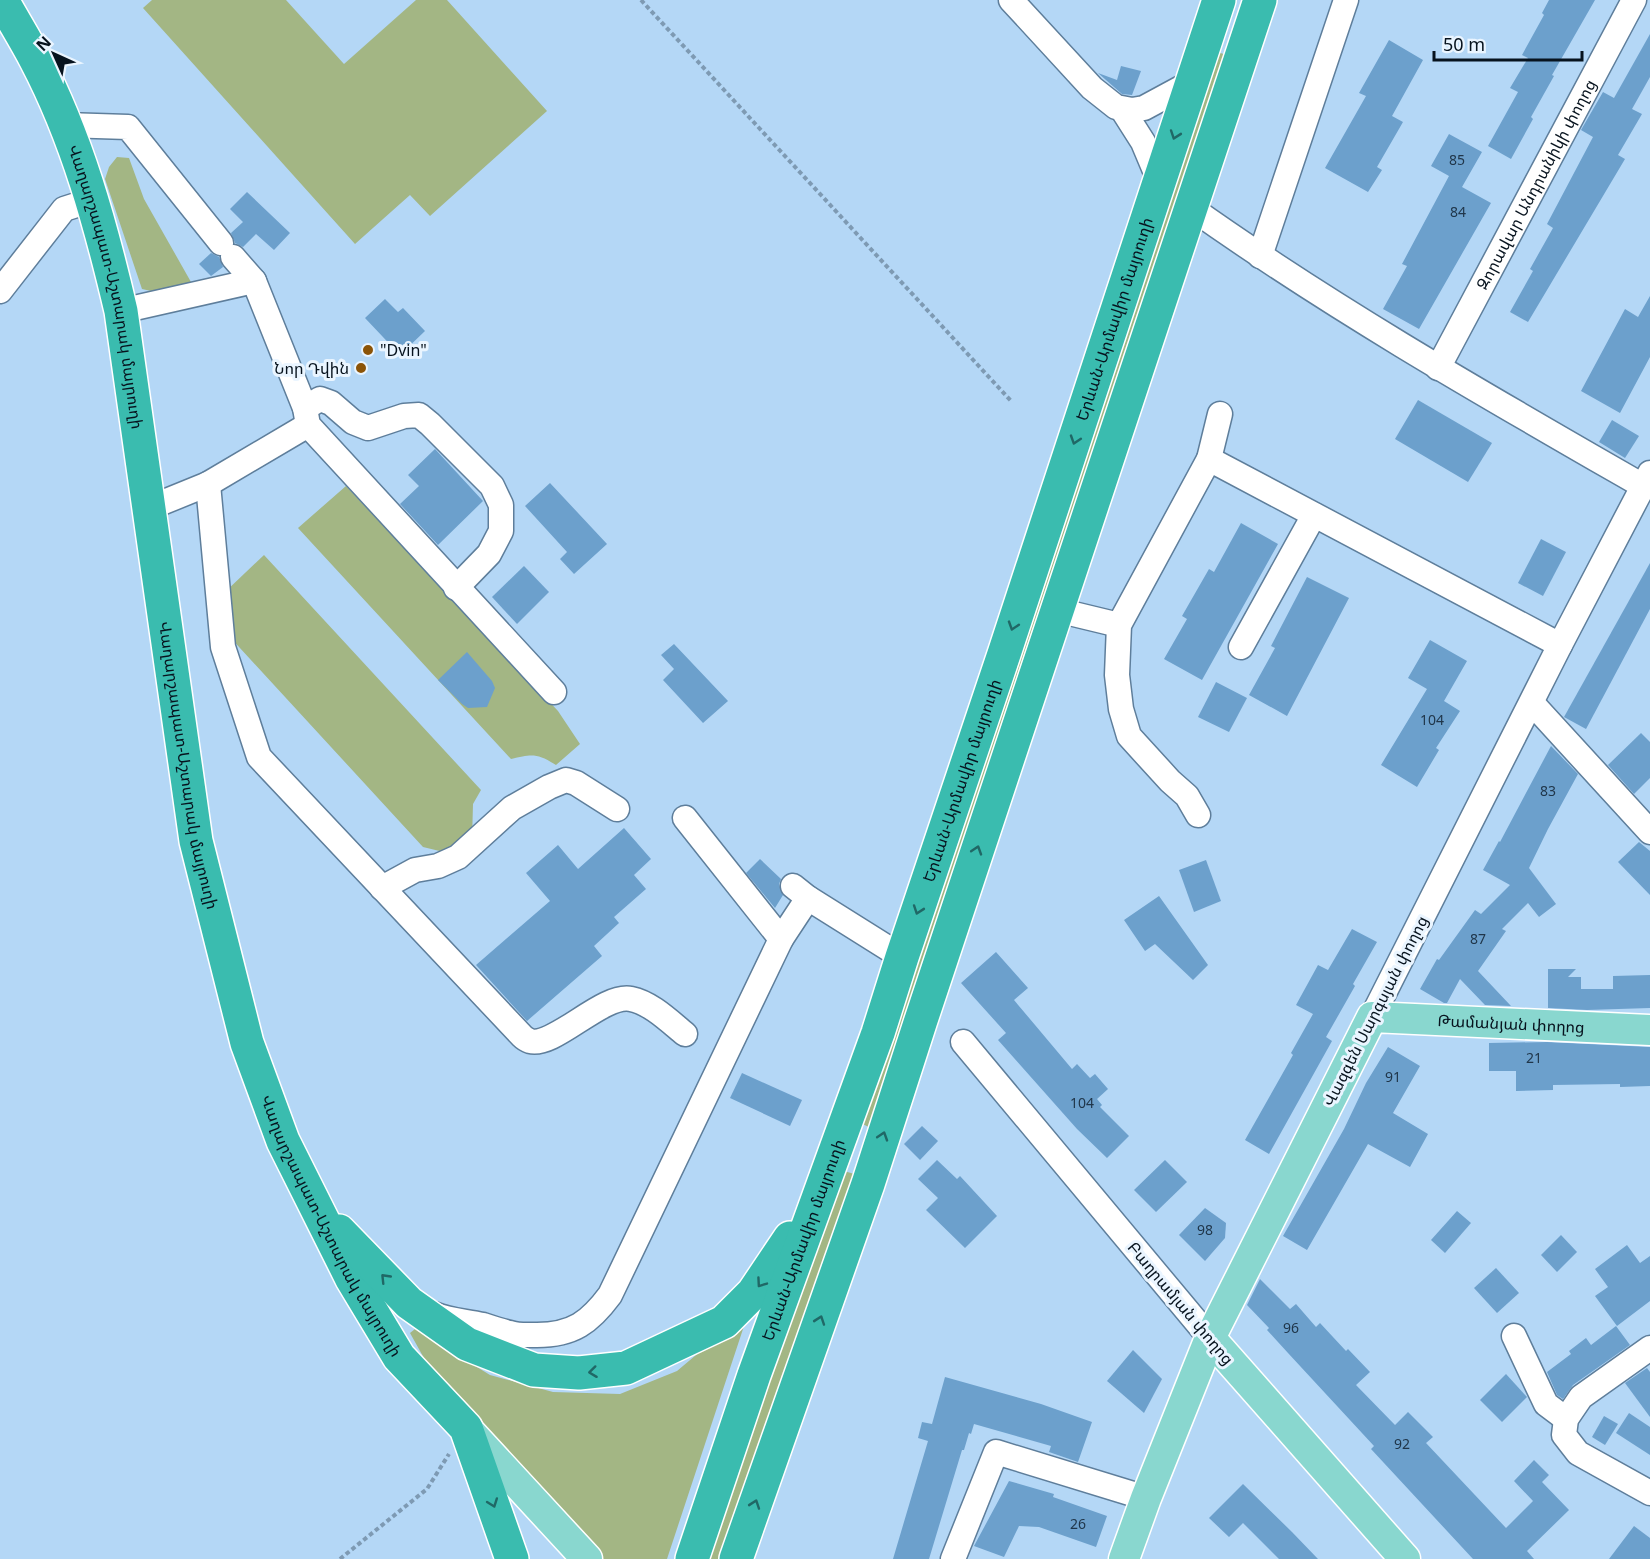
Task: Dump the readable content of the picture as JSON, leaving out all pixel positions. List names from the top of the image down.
{
  "streets": {
    "highway": ["Վաղարշապատ-Աշտարակ մայրուղի", "Երևան-Արմավիր մայրուղի"],
    "main road": ["Վազգեն Սարգսյան փողոց", "Թամանյան փողոց", "Բաղրամյան փողոց"],
    "street": ["Զորավար Անդրանիկի փողոց"]
  },
  "crossings": [
    ["Վազգեն Սարգսյան փողոց", "Թամանյան փողոց"],
    ["Վազգեն Սարգսյան փողոց", "Բաղրամյան փողոց"]
  ],
  "places": ["\"Dvin\"", "Նոր Դվին"],
  "house_numbers": [
    "85",
    "84",
    "104",
    "83",
    "87",
    "21",
    "91",
    "104",
    "98",
    "96",
    "92",
    "26"
  ],
  "scale_bar": "50 m",
  "north": "top left"
}
